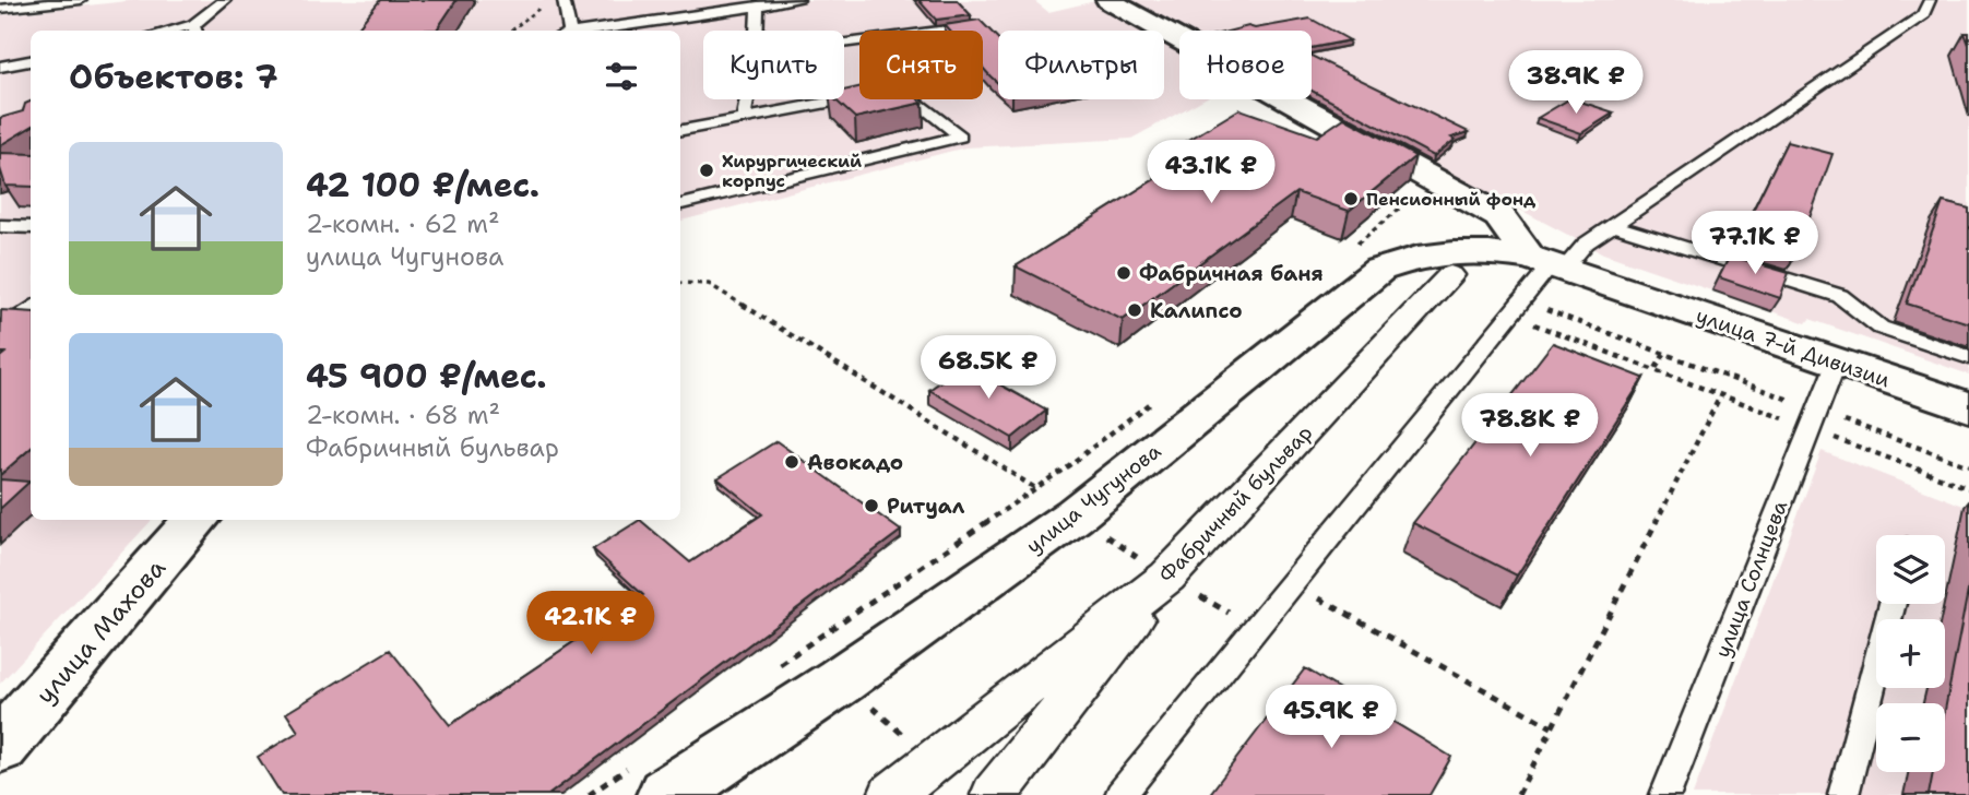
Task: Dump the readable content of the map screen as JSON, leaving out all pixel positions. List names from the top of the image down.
{
  "streets": {
    "main road": ["улица 7-й Дивизии", "улица Чугунова", "улица Махова"],
    "street": ["Фабричный бульвар"],
    "lane": ["улица Солнцева"]
  },
  "crossings": [
    ["улица 7-й Дивизии", "улица Чугунова"],
    ["улица 7-й Дивизии", "улица Солнцева"]
  ],
  "places": [
    "Хирургический корпус",
    "Пенсионный фонд",
    "Фабричная баня",
    "Калипсо",
    "Авокадо",
    "Ритуал"
  ],
  "page": {
    "chip": [
      "Купить",
      "Снять",
      "Фильтры",
      "Новое"
    ],
    "heading": "Объектов: 7",
    "price": [
      "38.9K ₽",
      "43.1K ₽",
      "77.1K ₽",
      "68.5K ₽",
      "78.8K ₽",
      "42.1K ₽",
      "45.9K ₽"
    ],
    "list": [
      {
        "name": "42 100 ₽/мес.",
        "note": "2-комн. · 62 m² · улица Чугунова"
      },
      {
        "name": "45 900 ₽/мес.",
        "note": "2-комн. · 68 m² · Фабричный бульвар"
      }
    ],
    "map_buttons": ["+", "−"]
  }
}
